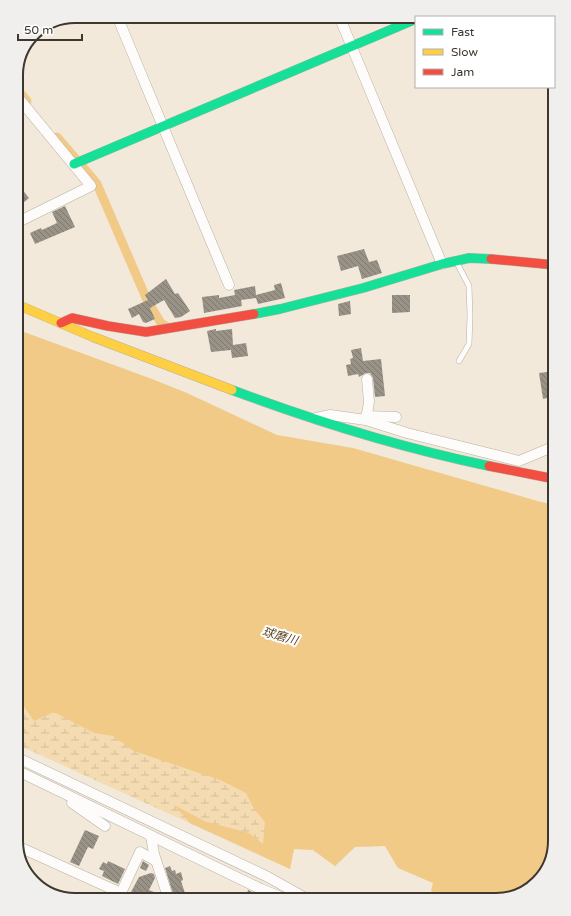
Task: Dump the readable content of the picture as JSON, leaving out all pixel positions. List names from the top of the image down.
{
  "water": ["球磨川"],
  "legend": ["Fast", "Slow", "Jam"],
  "scale_bar": "50 m"
}
